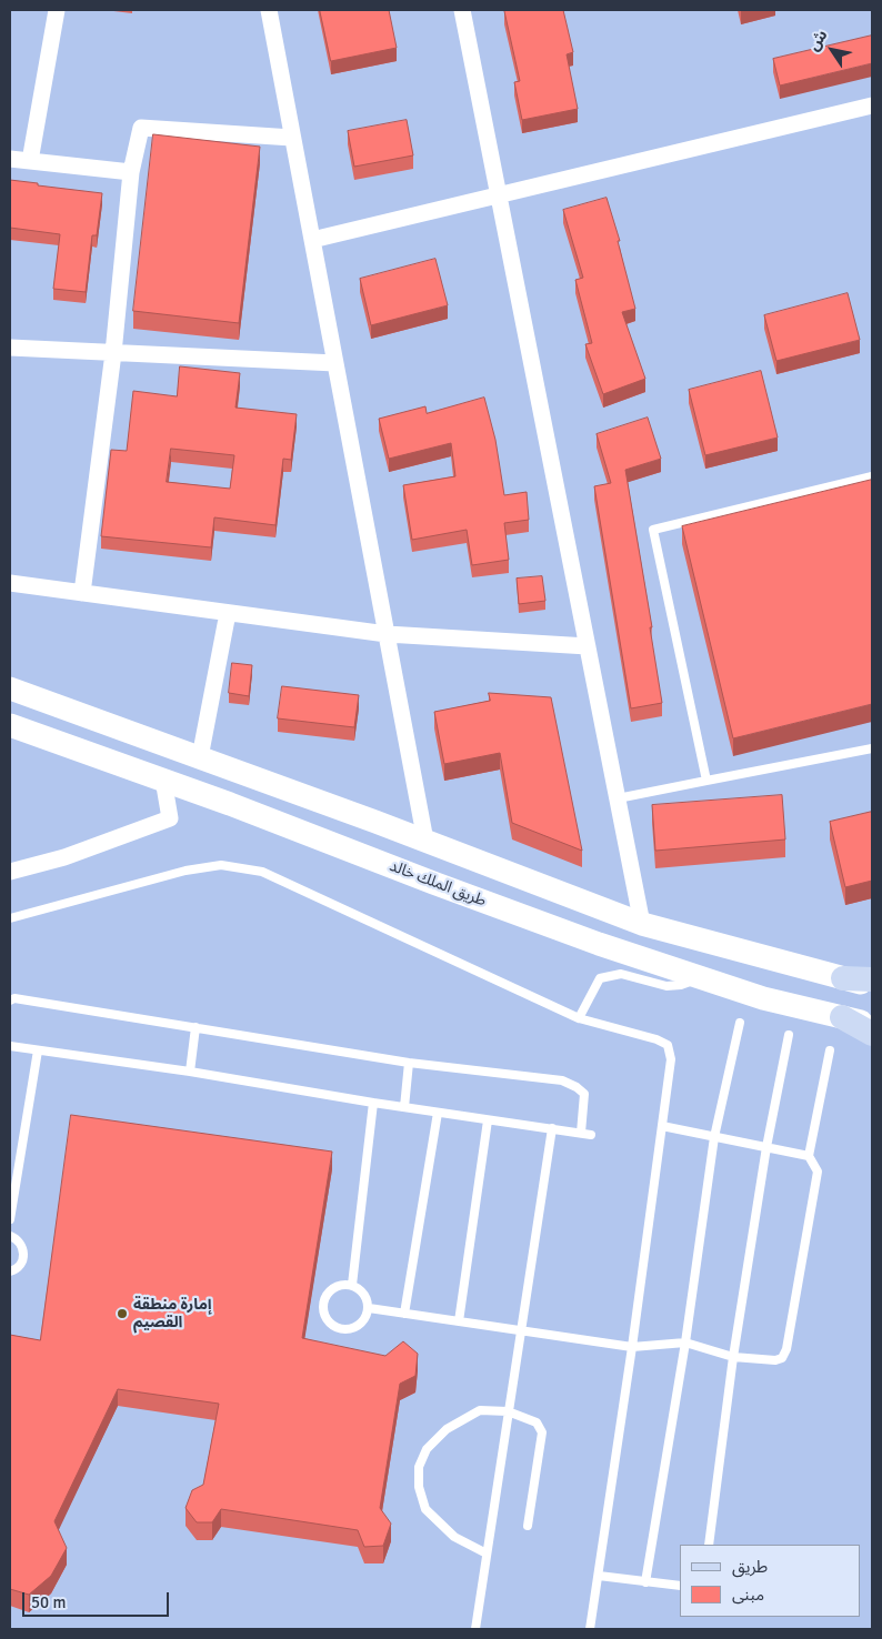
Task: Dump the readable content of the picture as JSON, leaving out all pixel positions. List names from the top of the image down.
{
  "streets": {
    "main road": ["طريق الملك خالد"]
  },
  "places": ["إمارة منطقة القصيم"],
  "legend": ["طريق", "مبنى"],
  "scale_bar": "50 m",
  "north": "top left"
}
